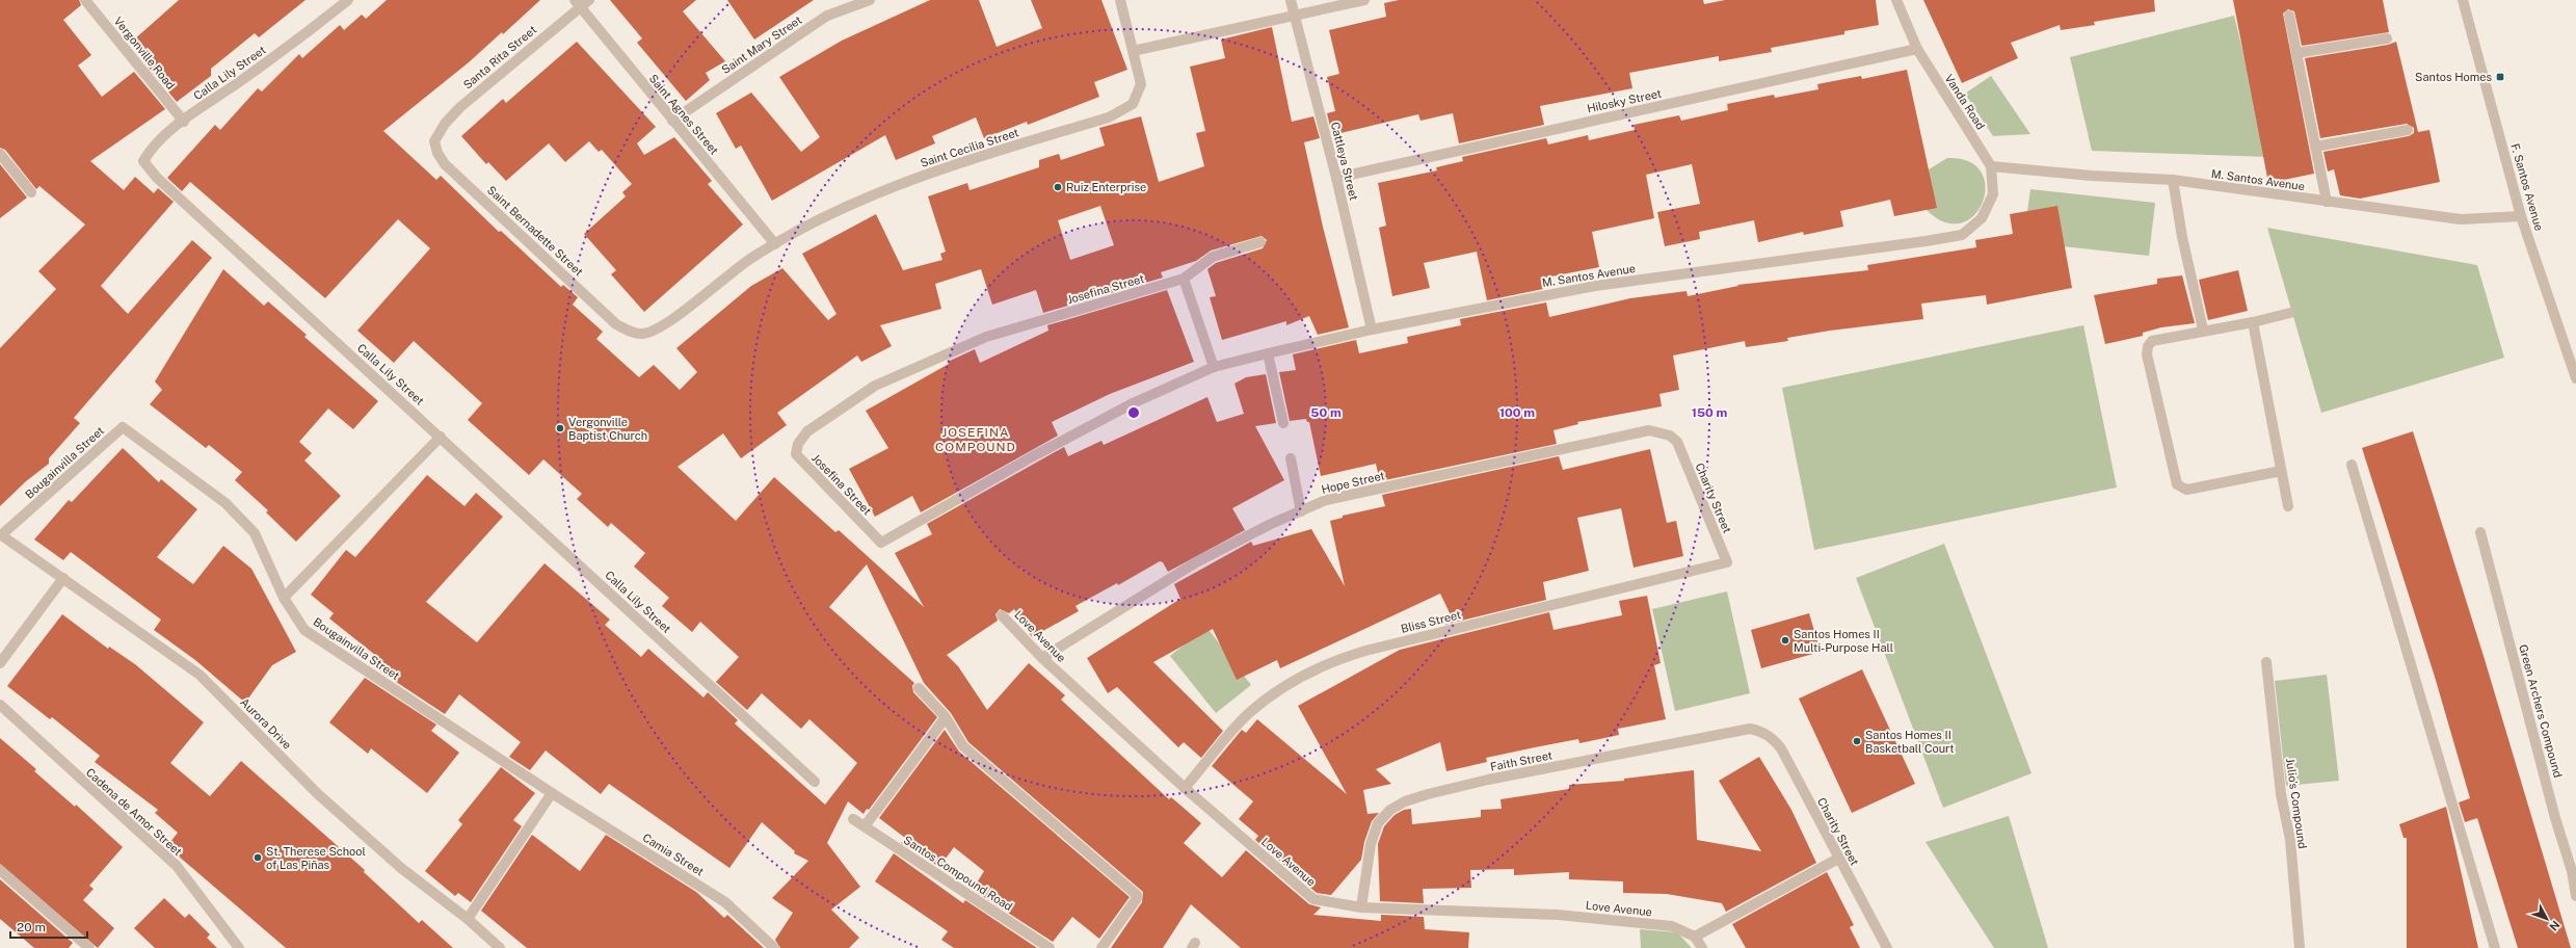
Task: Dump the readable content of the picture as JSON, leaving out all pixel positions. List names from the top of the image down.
{
  "streets": {
    "street": [
      "Saint Mary Street",
      "Vergonville Road",
      "Santa Rita Street",
      "Calla Lily Street",
      "Hilosky Street",
      "Vanda Road",
      "Saint Agnes Street",
      "Saint Cecilia Street",
      "Cattleya Street",
      "M. Santos Avenue",
      "F. Santos Avenue",
      "Saint Bernadette Street",
      "Josefina Street",
      "Bougainvilla Street",
      "Hope Street",
      "Charity Street",
      "Bliss Street",
      "Love Avenue",
      "Green Archers Compound",
      "Aurora Drive",
      "Faith Street",
      "Julio's Compound",
      "Cadena de Amor Street",
      "Camia Street",
      "Santos Compound Road"
    ]
  },
  "crossings": [
    ["Saint Mary Street", "Saint Agnes Street"],
    ["Vergonville Road", "Calla Lily Street"],
    ["Santa Rita Street", "Saint Agnes Street"],
    ["Santa Rita Street", "Saint Bernadette Street"],
    ["Hilosky Street", "Vanda Road"],
    ["Hilosky Street", "Cattleya Street"],
    ["Vanda Road", "M. Santos Avenue"],
    ["Saint Agnes Street", "Saint Cecilia Street"],
    ["Saint Cecilia Street", "Saint Bernadette Street"],
    ["Cattleya Street", "M. Santos Avenue"],
    ["M. Santos Avenue", "F. Santos Avenue"],
    ["M. Santos Avenue", "Josefina Street"],
    ["Bougainvilla Street", "Aurora Drive"],
    ["Bougainvilla Street", "Camia Street"],
    ["Hope Street", "Charity Street"],
    ["Hope Street", "Love Avenue"],
    ["Charity Street", "Bliss Street"],
    ["Charity Street", "Faith Street"],
    ["Bliss Street", "Love Avenue"],
    ["Love Avenue", "Faith Street"]
  ],
  "districts": ["JOSEFINA COMPOUND"],
  "places": {
    "transit": ["Santos Homes"],
    "other": [
      "Ruiz Enterprise",
      "Vergonville Baptist Church",
      "Santos Homes II Multi-Purpose Hall",
      "Santos Homes II Basketball Court",
      "St. Therese School of Las Piñas"
    ]
  },
  "scale_bar": "20 m",
  "north": "bottom right",
  "rings": ["50 m", "100 m", "150 m"]
}
